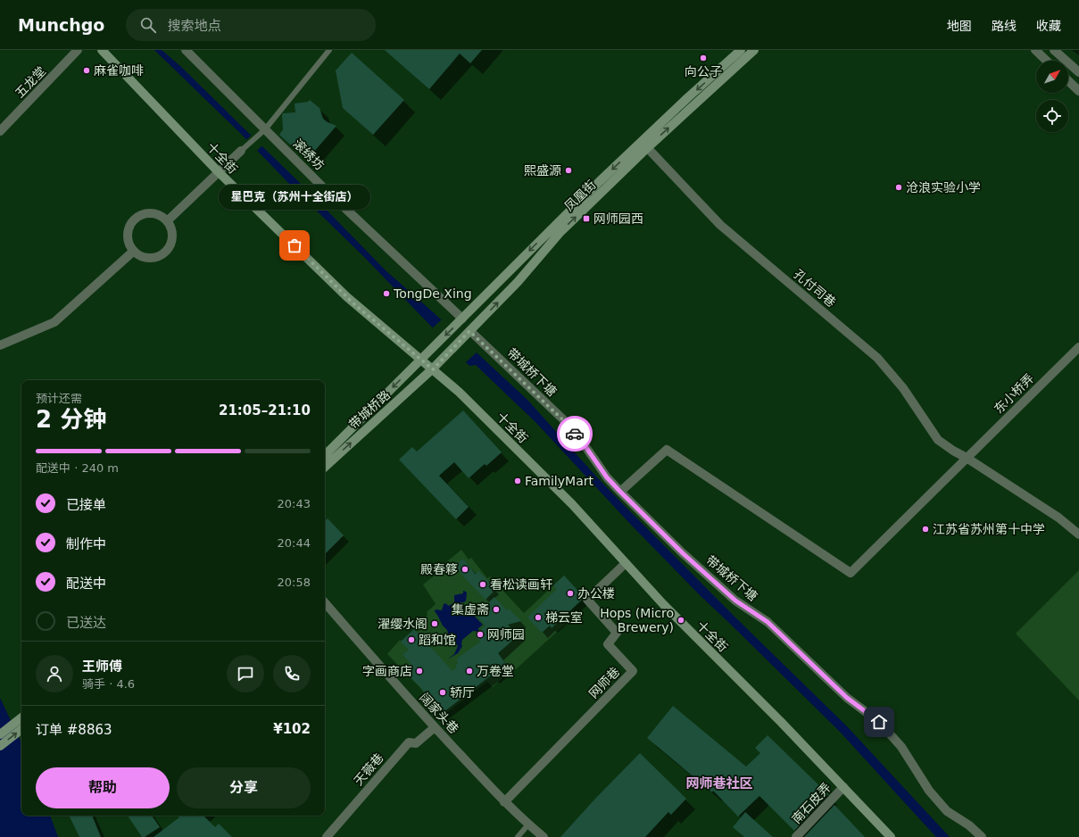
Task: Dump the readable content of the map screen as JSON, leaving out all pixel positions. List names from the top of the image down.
{
  "streets": {
    "main road": ["十全街", "凤凰街", "带城桥路"],
    "street": [
      "五龙堂",
      "滚绣坊",
      "孔付司巷",
      "带城桥下塘",
      "东小桥弄",
      "网师巷",
      "阔家头巷",
      "天薇巷",
      "南石皮弄"
    ]
  },
  "crossings": [
    ["滚绣坊", "凤凰街"],
    ["十全街", "凤凰街"],
    ["十全街", "带城桥路"],
    ["十全街", "网师巷"],
    ["十全街", "南石皮弄"],
    ["凤凰街", "孔付司巷"],
    ["凤凰街", "带城桥下塘"],
    ["凤凰街", "带城桥路"],
    ["孔付司巷", "东小桥弄"],
    ["带城桥下塘", "东小桥弄"],
    ["网师巷", "阔家头巷"],
    ["阔家头巷", "天薇巷"]
  ],
  "districts": ["网师巷社区"],
  "places": {
    "other": [
      "向公子",
      "麻雀咖啡",
      "熙盛源",
      "沧浪实验小学",
      "星巴克（苏州十全街店）",
      "TongDe Xing",
      "FamilyMart",
      "江苏省苏州第十中学",
      "殿春簃",
      "看松读画轩",
      "办公楼",
      "集虚斋",
      "梯云室",
      "Hops (Micro Brewery)",
      "濯缨水阁",
      "网师园",
      "蹈和馆",
      "字画商店",
      "万卷堂",
      "轿厅"
    ],
    "transit": ["网师园西"]
  },
  "north": "top right",
  "page": {
    "header": "Munchgo",
    "search": "搜索地点",
    "nav": ["地图", "路线", "收藏"],
    "bubble": "星巴克（苏州十全街店）",
    "heading": ["2 分钟", "预计还需", "21:05–21:10"],
    "panel": [
      "王师傅",
      "骑手 · 4.6",
      "订单 #8863",
      "¥102"
    ],
    "bar": "配送中 · 240 m",
    "list": [
      ["已接单", "20:43"],
      ["制作中", "20:44"],
      ["配送中", "20:58"],
      "已送达"
    ],
    "buttons": ["帮助", "分享"]
  }
}
